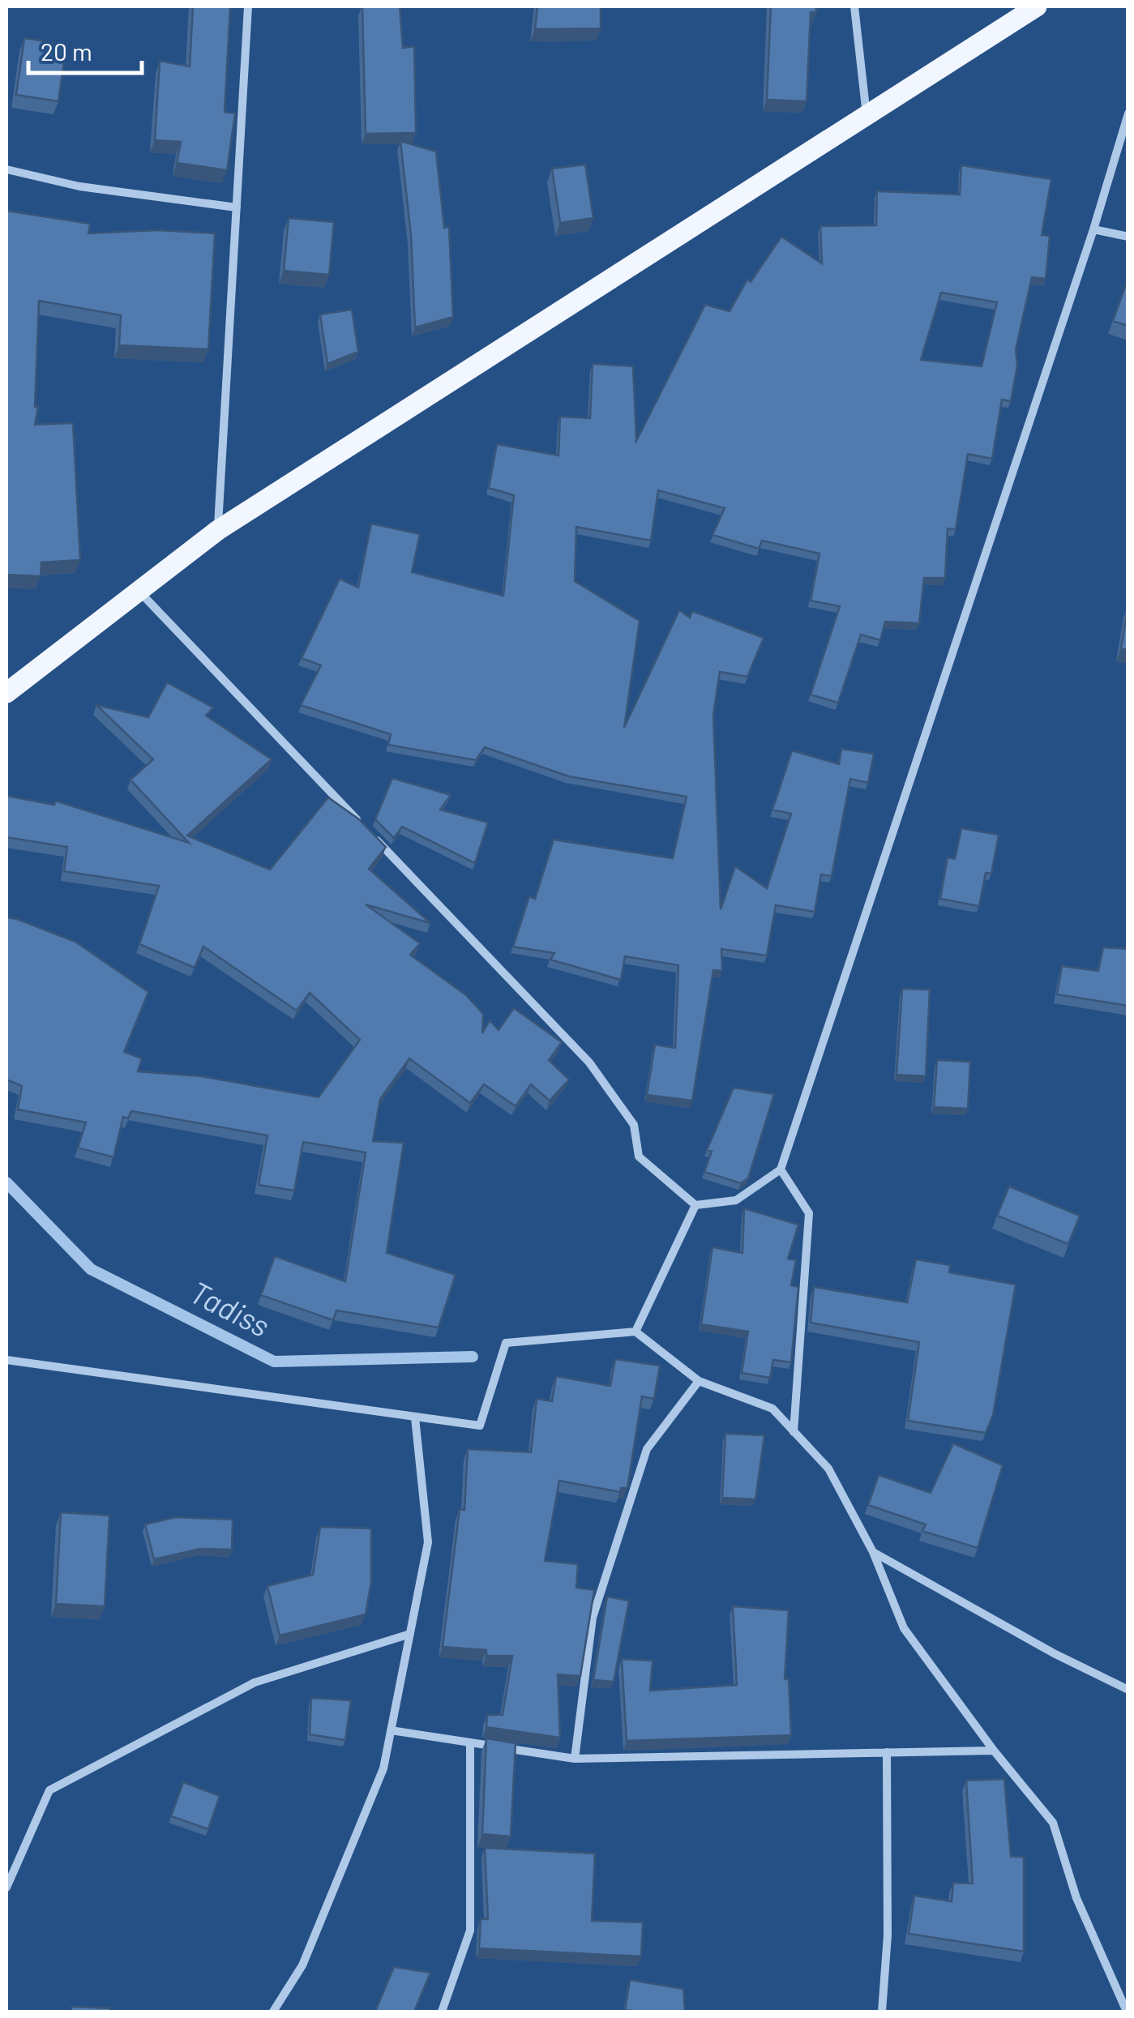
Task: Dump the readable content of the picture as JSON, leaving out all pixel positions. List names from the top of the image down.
{
  "water": ["Tadiss"],
  "scale_bar": "20 m"
}
